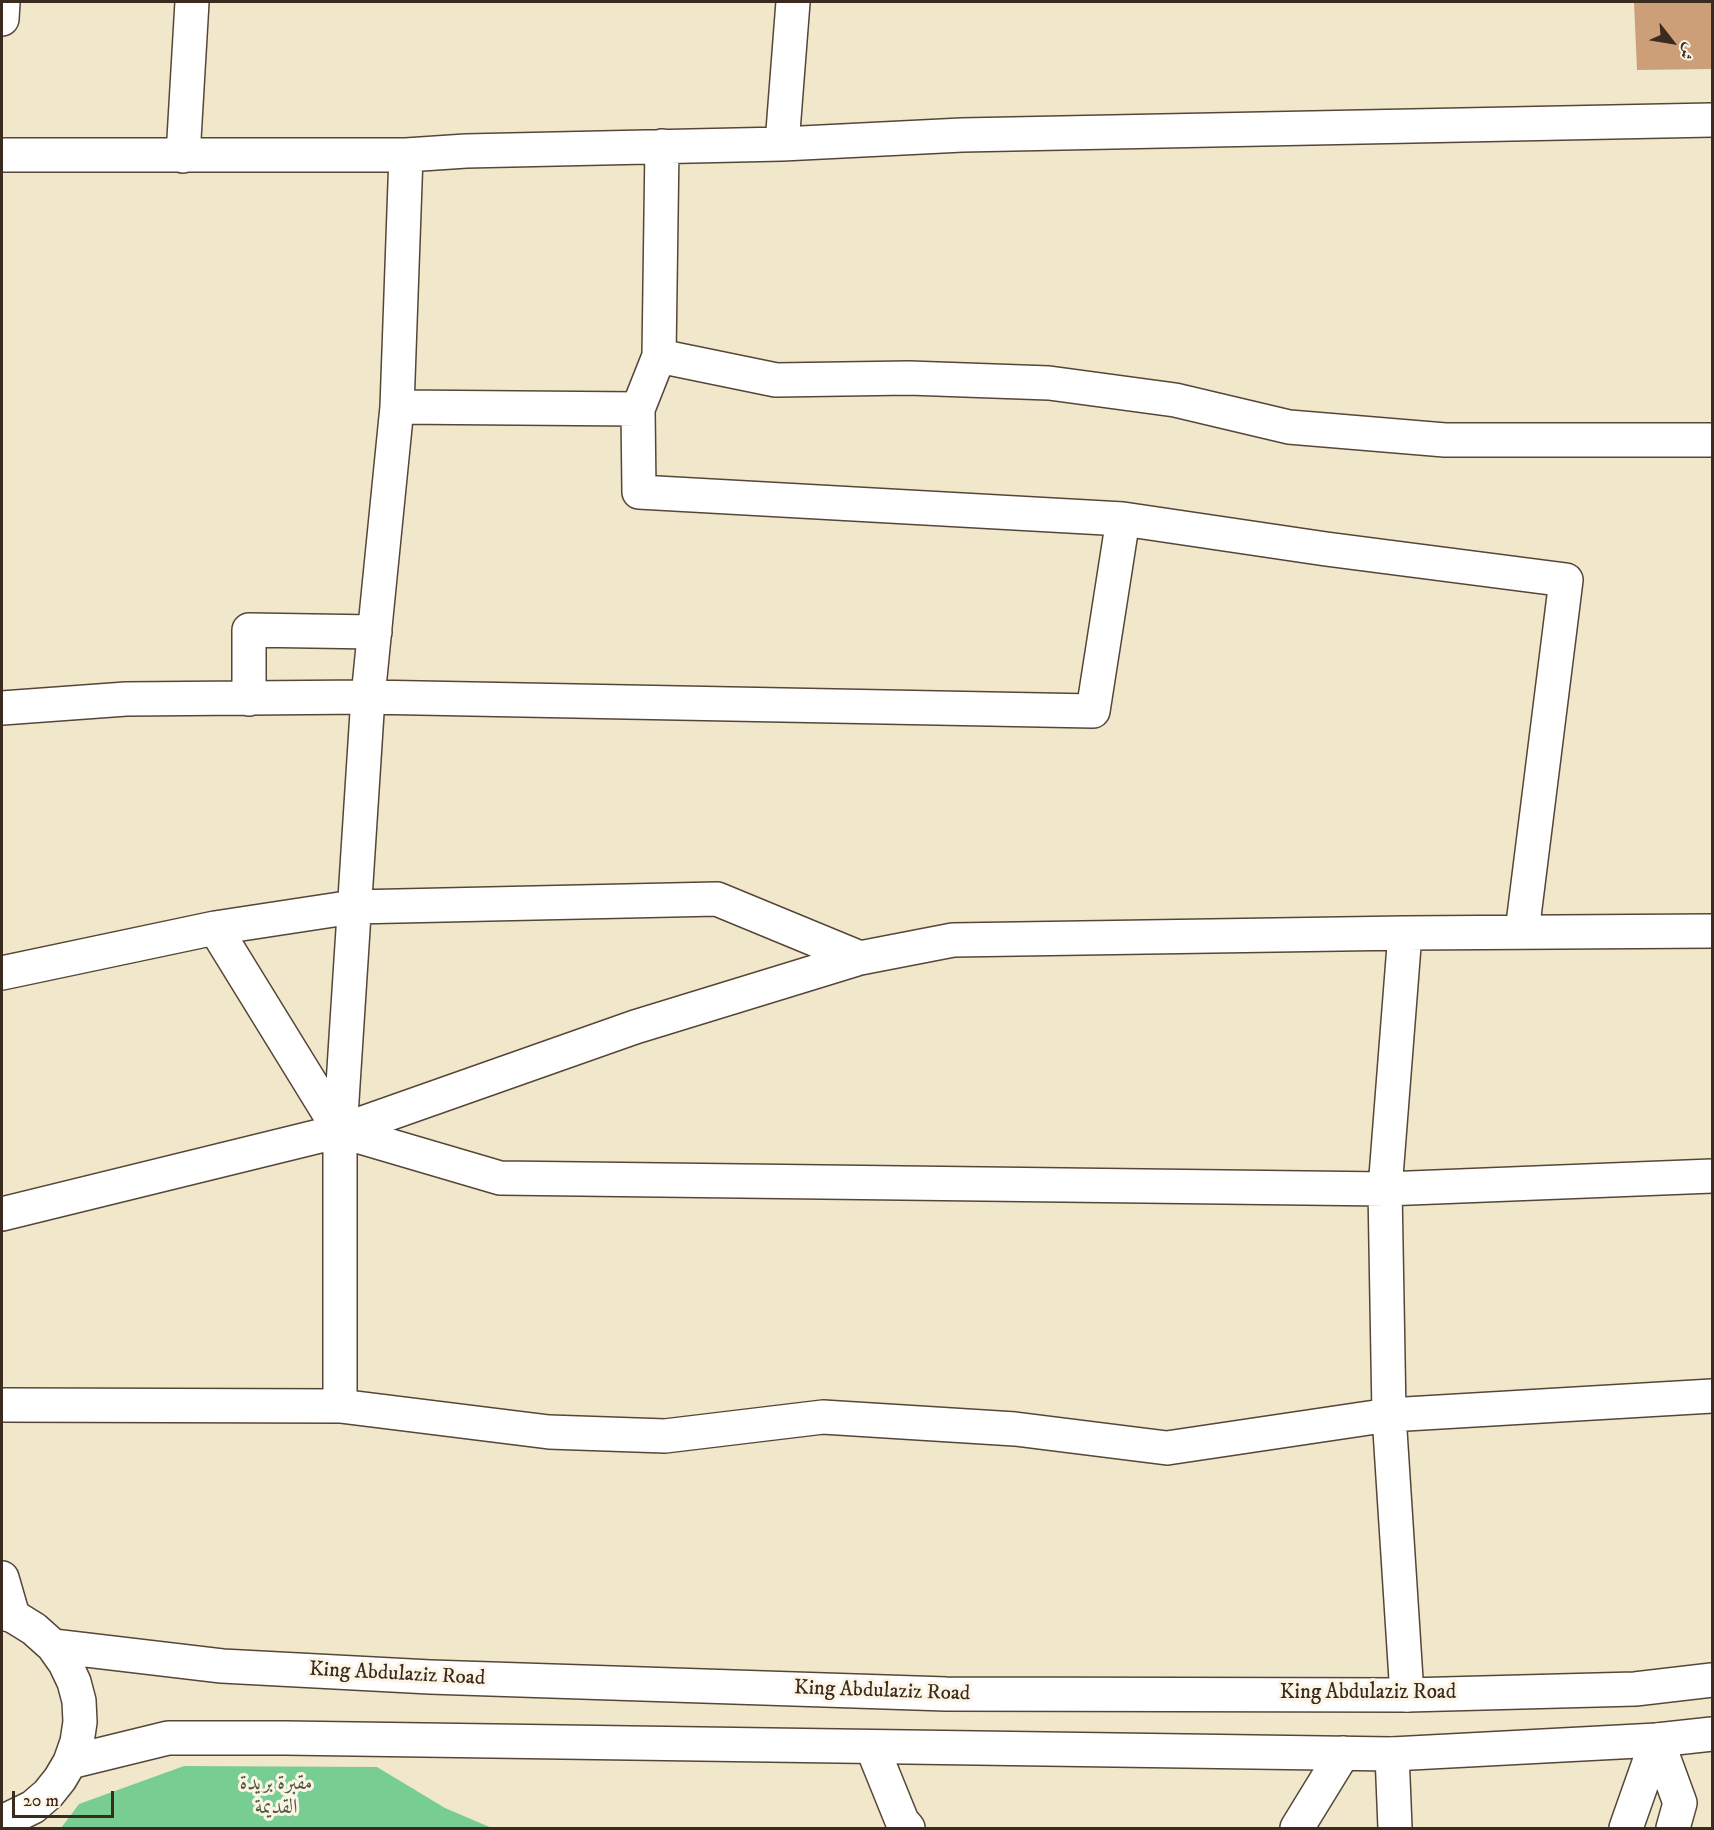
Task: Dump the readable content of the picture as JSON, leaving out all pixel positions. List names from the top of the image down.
{
  "streets": {
    "main road": ["King Abdulaziz Road"]
  },
  "parks": ["مقبرة بريدة القديمة"],
  "scale_bar": "20 m",
  "north": "bottom right"
}
